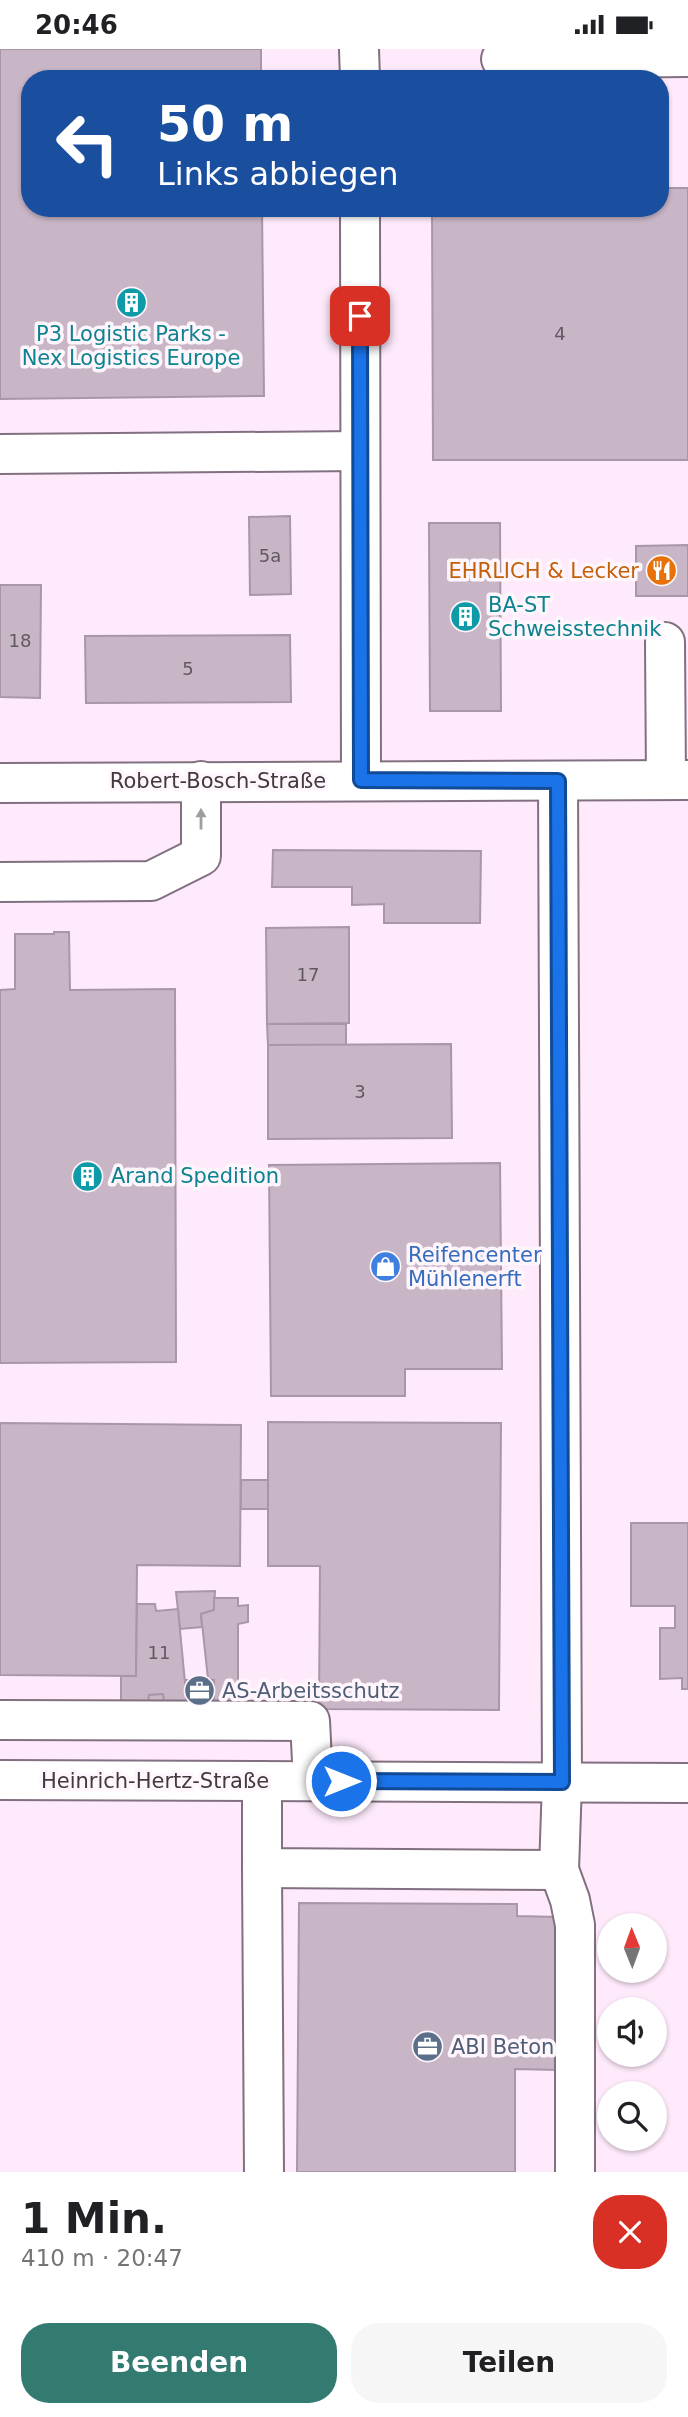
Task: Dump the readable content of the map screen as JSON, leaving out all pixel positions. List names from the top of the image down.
{
  "streets": {
    "street": ["Robert-Bosch-Straße", "Heinrich-Hertz-Straße"]
  },
  "places": {
    "building": ["P3 Logistic Parks - Nex Logistics Europe", "BA-ST Schweisstechnik", "Arand Spedition"],
    "restaurant": ["EHRLICH & Lecker"],
    "shop": ["Reifencenter Mühlenerft"],
    "office": ["AS-Arbeitsschutz", "ABI Beton"]
  },
  "house_numbers": [
    "4",
    "5a",
    "18",
    "5",
    "17",
    "3",
    "11"
  ],
  "north": "top",
  "page": {
    "status": "20:46",
    "turn": ["50 m", "Links abbiegen"],
    "heading": ["1 Min.", "410 m · 20:47"],
    "buttons": ["Beenden", "Teilen"]
  }
}
